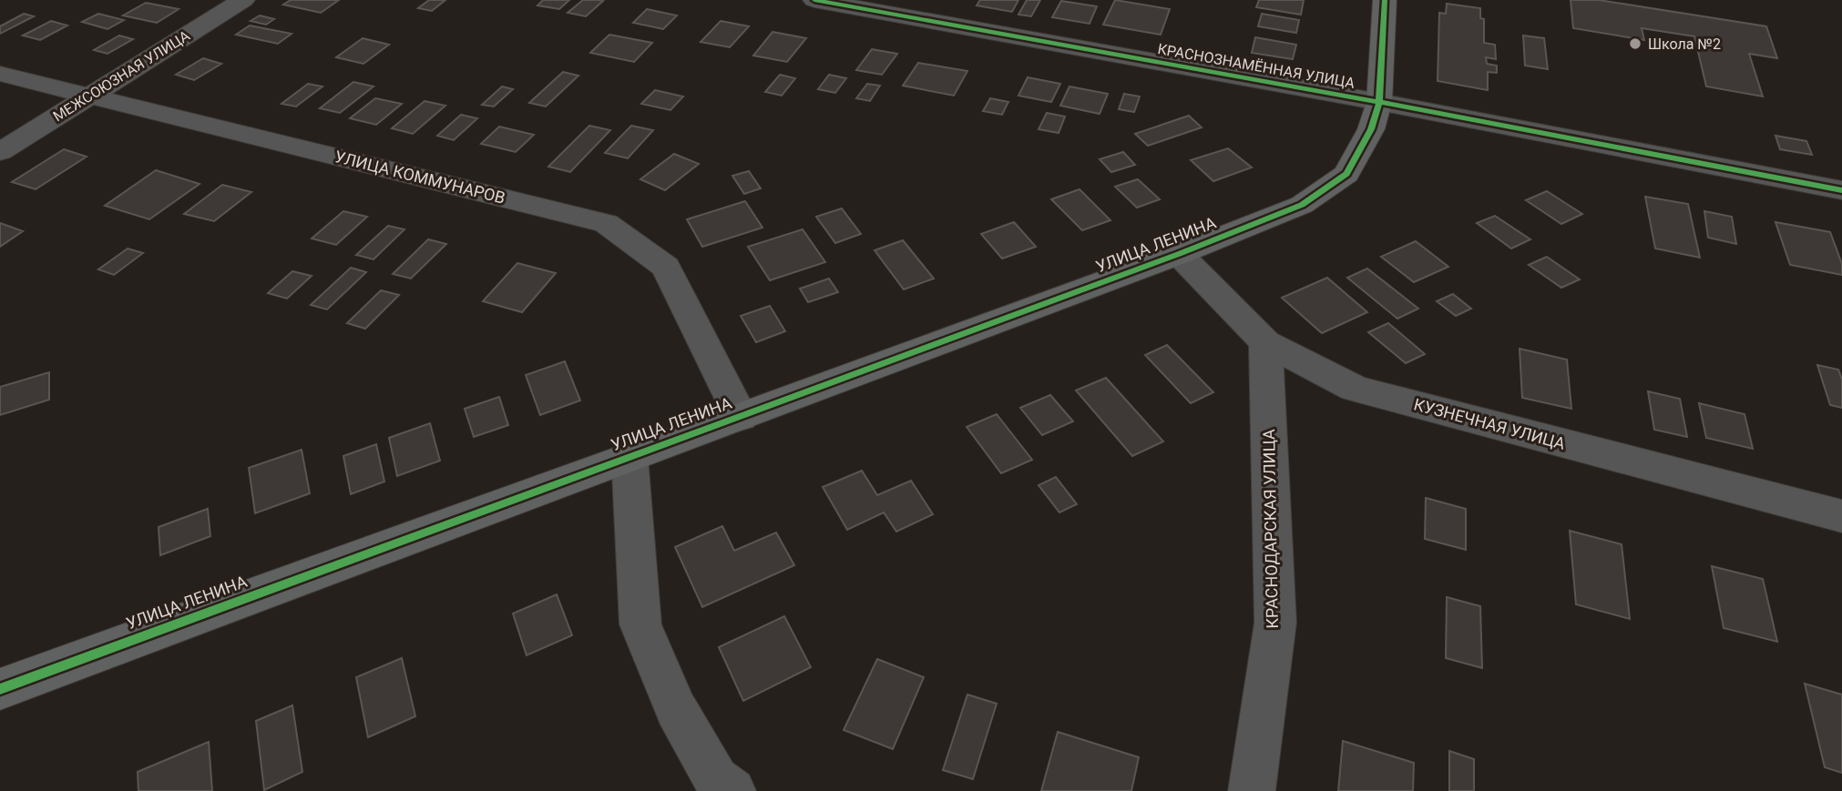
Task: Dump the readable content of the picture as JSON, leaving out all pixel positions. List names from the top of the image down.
{
  "streets": {
    "street": [
      "КРАСНОЗНАМЁННАЯ УЛИЦА",
      "МЕЖСОЮЗНАЯ УЛИЦА",
      "УЛИЦА КОММУНАРОВ",
      "УЛИЦА ЛЕНИНА",
      "КУЗНЕЧНАЯ УЛИЦА",
      "КРАСНОДАРСКАЯ УЛИЦА"
    ]
  },
  "crossings": [
    ["КРАСНОЗНАМЁННАЯ УЛИЦА", "УЛИЦА ЛЕНИНА"],
    ["МЕЖСОЮЗНАЯ УЛИЦА", "УЛИЦА КОММУНАРОВ"],
    ["УЛИЦА КОММУНАРОВ", "УЛИЦА ЛЕНИНА"],
    ["УЛИЦА ЛЕНИНА", "КУЗНЕЧНАЯ УЛИЦА"],
    ["КУЗНЕЧНАЯ УЛИЦА", "КРАСНОДАРСКАЯ УЛИЦА"]
  ],
  "places": ["Школа №2"]
}
